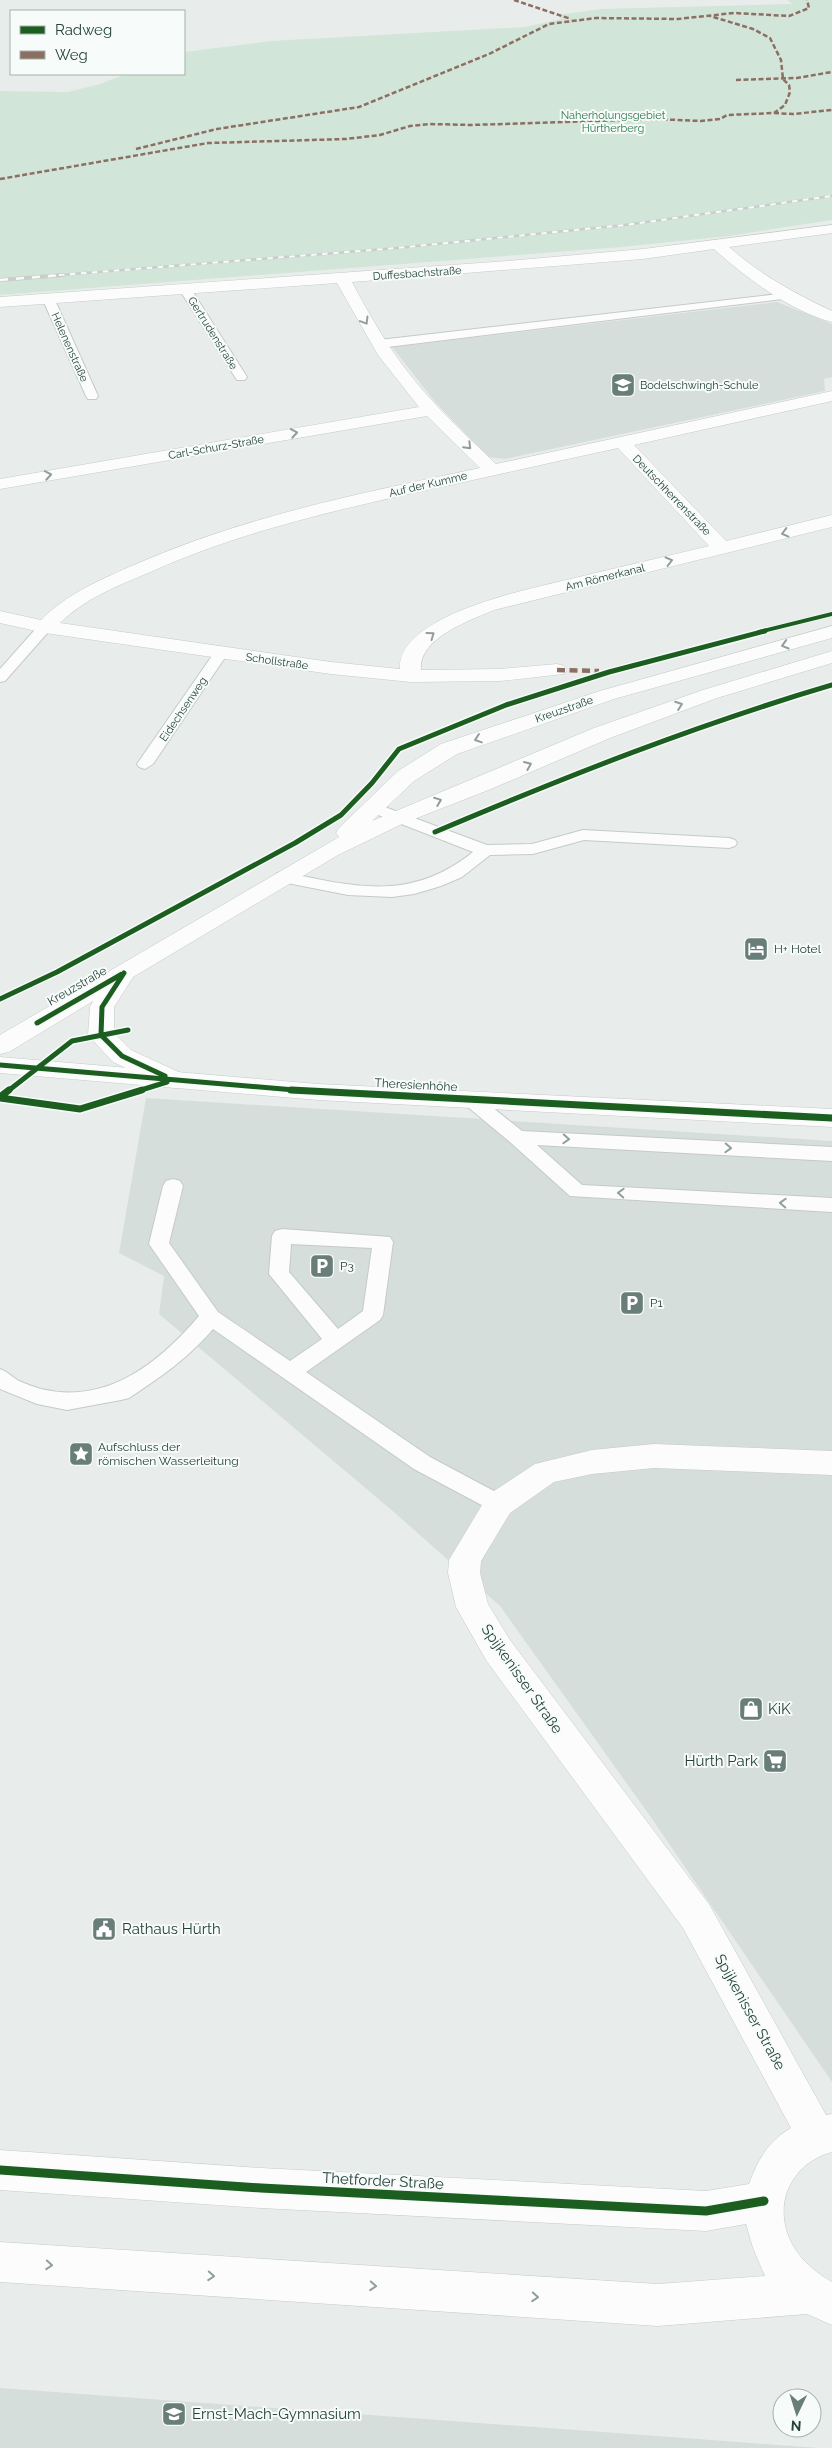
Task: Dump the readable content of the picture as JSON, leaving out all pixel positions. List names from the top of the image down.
{
  "streets": {
    "street": [
      "Duffesbachstraße",
      "Carl-Schurz-Straße",
      "Auf der Kumme",
      "Deutschherrenstraße",
      "Am Römerkanal",
      "Schollstraße",
      "Kreuzstraße",
      "Theresienhöhe",
      "Spijkenisser Straße",
      "Thetforder Straße"
    ],
    "lane": ["Gertrudenstraße", "Helenenstraße", "Eidechsenweg"]
  },
  "crossings": [
    ["Duffesbachstraße", "Gertrudenstraße"],
    ["Duffesbachstraße", "Helenenstraße"],
    ["Auf der Kumme", "Deutschherrenstraße"],
    ["Auf der Kumme", "Schollstraße"],
    ["Deutschherrenstraße", "Am Römerkanal"],
    ["Am Römerkanal", "Schollstraße"],
    ["Schollstraße", "Eidechsenweg"],
    ["Kreuzstraße", "Theresienhöhe"]
  ],
  "one_way": ["Carl-Schurz-Straße"],
  "parks": ["Naherholungsgebiet Hürtherberg"],
  "places": {
    "school or university": ["Bodelschwingh-Schule", "Ernst-Mach-Gymnasium"],
    "hotel": ["H+ Hotel"],
    "parking": ["P3", "P1"],
    "place": ["Aufschluss der römischen Wasserleitung"],
    "shop": ["KiK"],
    "supermarket": ["Hürth Park"],
    "public building": ["Rathaus Hürth"]
  },
  "legend": ["Radweg", "Weg"],
  "north": "bottom"
}
